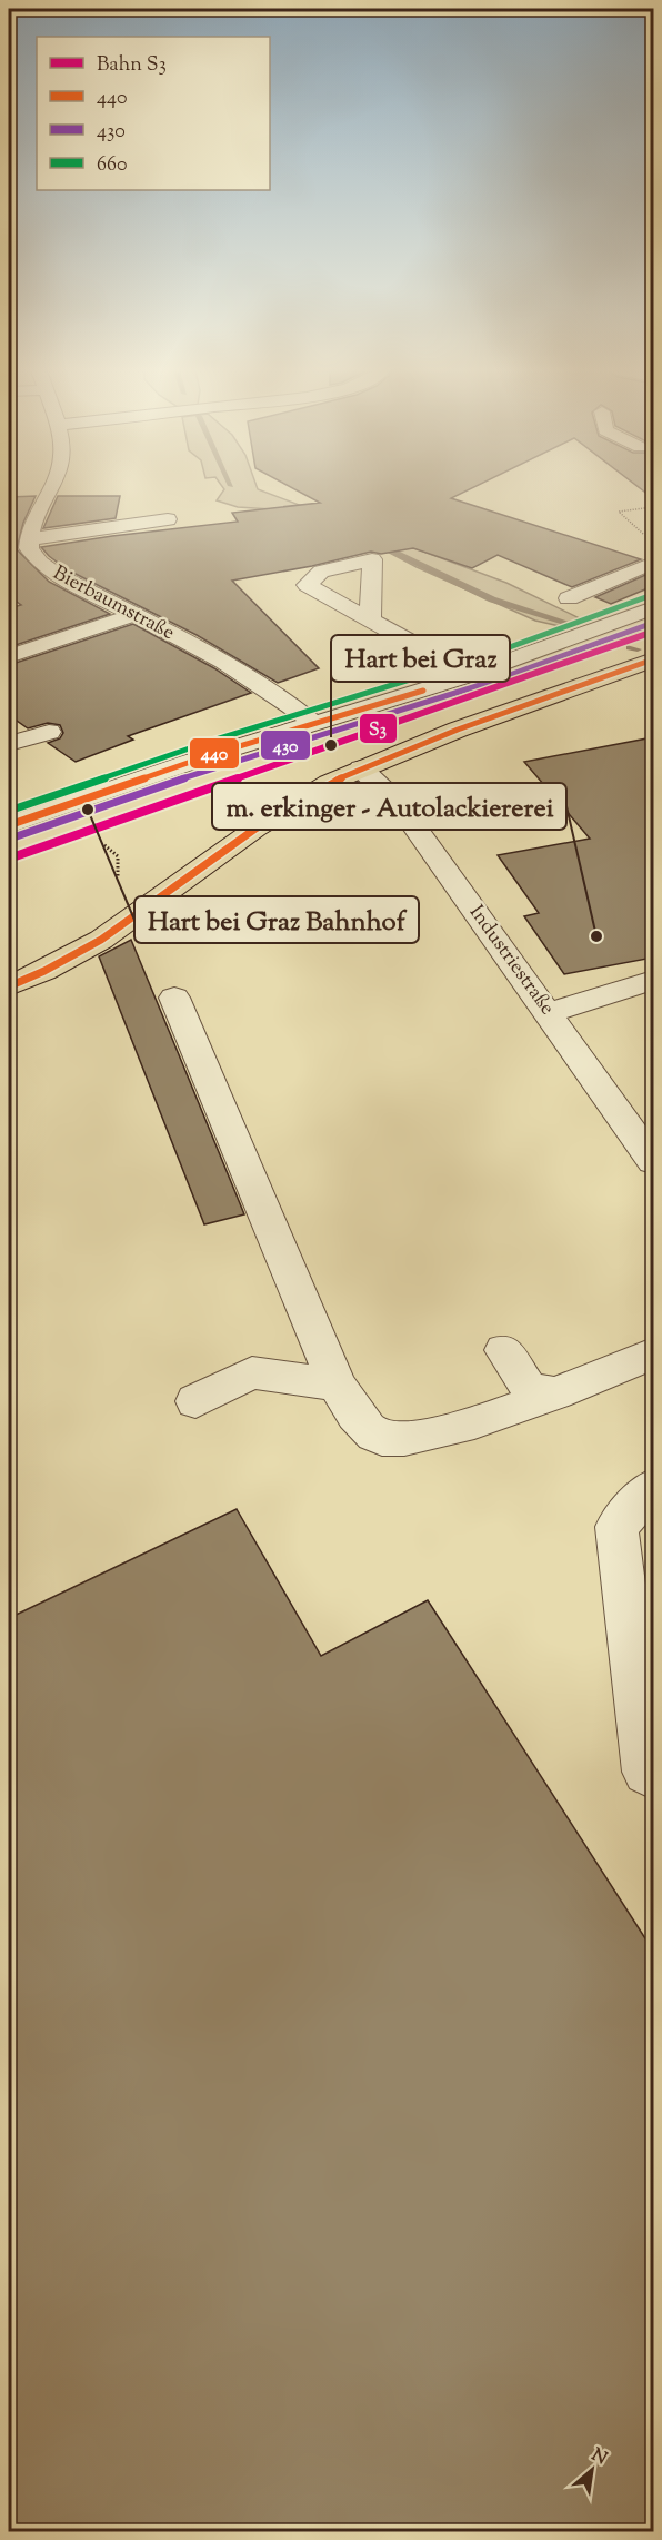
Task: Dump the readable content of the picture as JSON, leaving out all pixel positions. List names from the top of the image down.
{
  "streets": {
    "street": ["Bierbaumstraße", "Industriestraße"]
  },
  "places": ["Hart bei Graz", "Hart bei Graz Bahnhof", "m. erkinger - Autolackiererei"],
  "lines": [
    "transit line 660",
    "transit line 430",
    "rail line S3",
    "transit line 440"
  ],
  "legend": [
    "Bahn S3",
    "440",
    "430",
    "660"
  ],
  "north": "top right"
}
